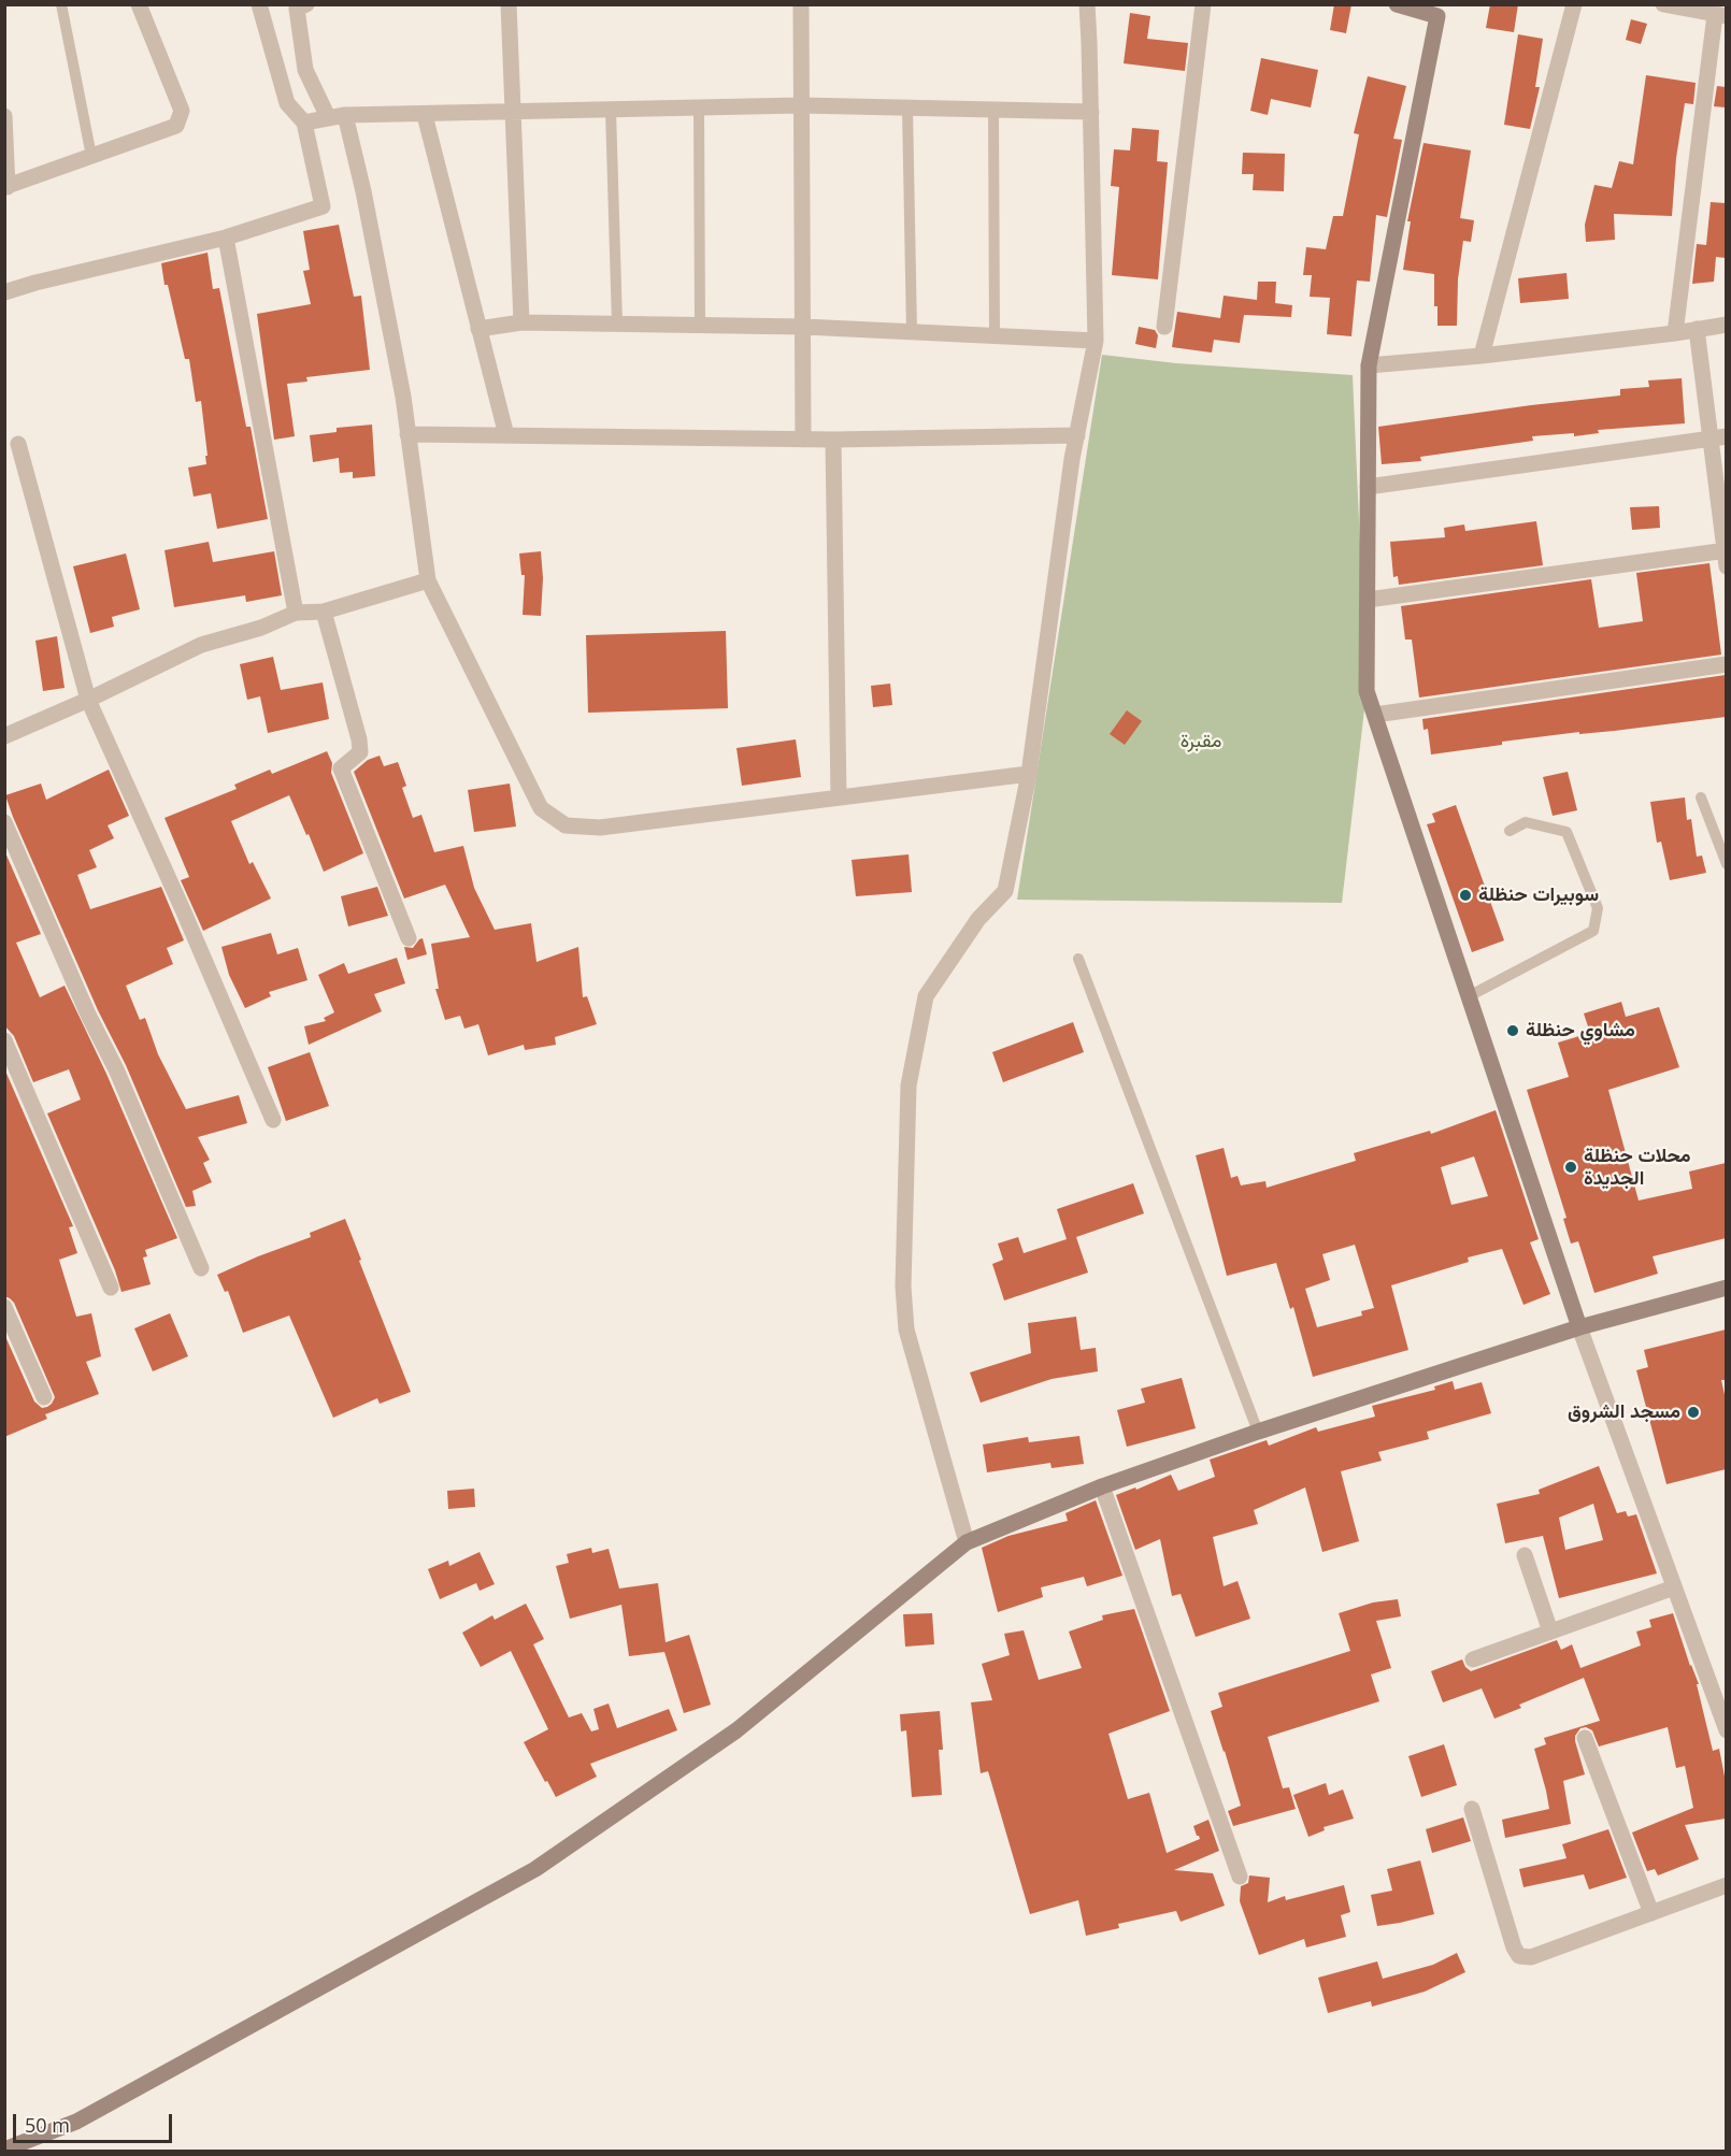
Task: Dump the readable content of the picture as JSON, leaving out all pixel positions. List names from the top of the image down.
{
  "parks": ["مقبرة"],
  "places": [
    "سوبيرات حنظلة",
    "مشاوي حنظلة",
    "محلات حنظلة الجديدة",
    "مسجد الشروق"
  ],
  "scale_bar": "50 m"
}
